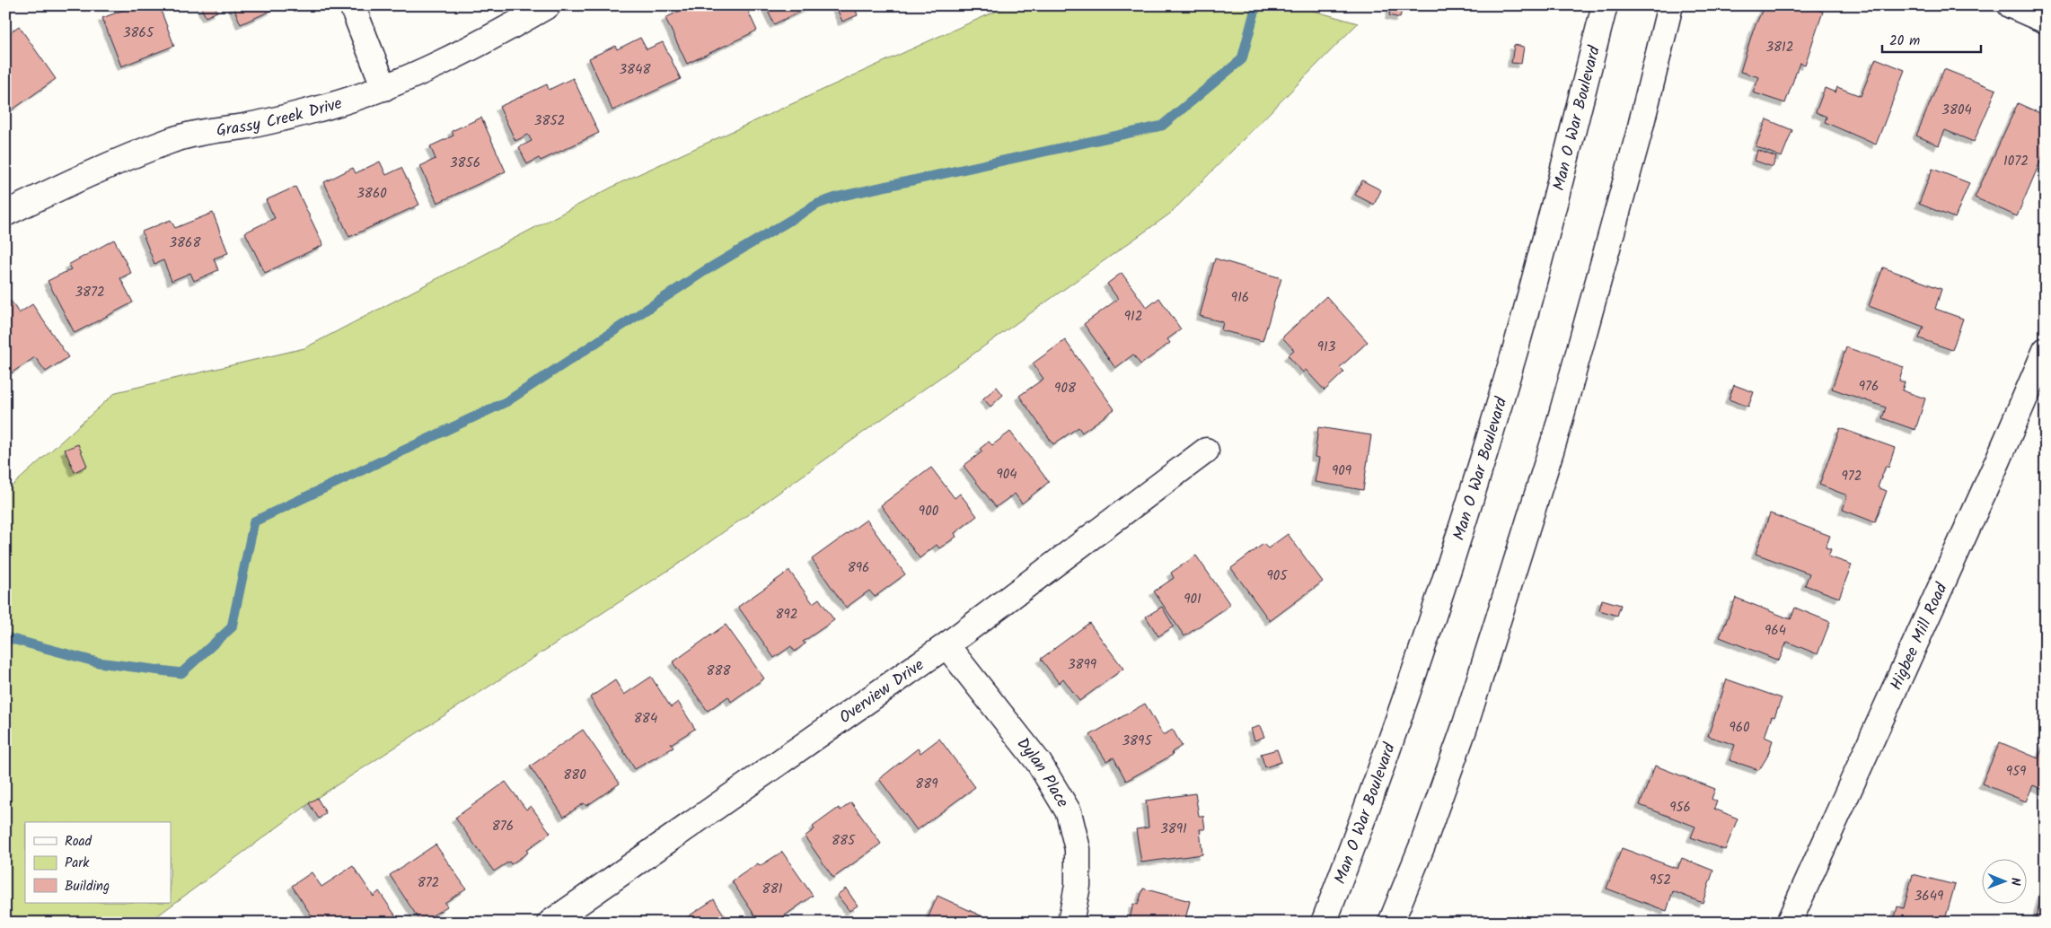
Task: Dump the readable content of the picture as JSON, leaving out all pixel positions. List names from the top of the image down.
{
  "streets": {
    "street": [
      "Grassy Creek Drive",
      "Man O War Boulevard",
      "Higbee Mill Road",
      "Overview Drive",
      "Dylan Place"
    ]
  },
  "crossings": [
    ["Overview Drive", "Dylan Place"]
  ],
  "house_numbers": [
    "3865",
    "3812",
    "3848",
    "3804",
    "3852",
    "1072",
    "3856",
    "3860",
    "3868",
    "3872",
    "916",
    "912",
    "913",
    "976",
    "908",
    "909",
    "904",
    "972",
    "900",
    "896",
    "905",
    "901",
    "892",
    "964",
    "3899",
    "888",
    "884",
    "960",
    "3895",
    "959",
    "880",
    "889",
    "956",
    "876",
    "3891",
    "885",
    "952",
    "872",
    "881",
    "3649"
  ],
  "legend": ["Road", "Park", "Building"],
  "scale_bar": "20 m",
  "north": "right"
}
